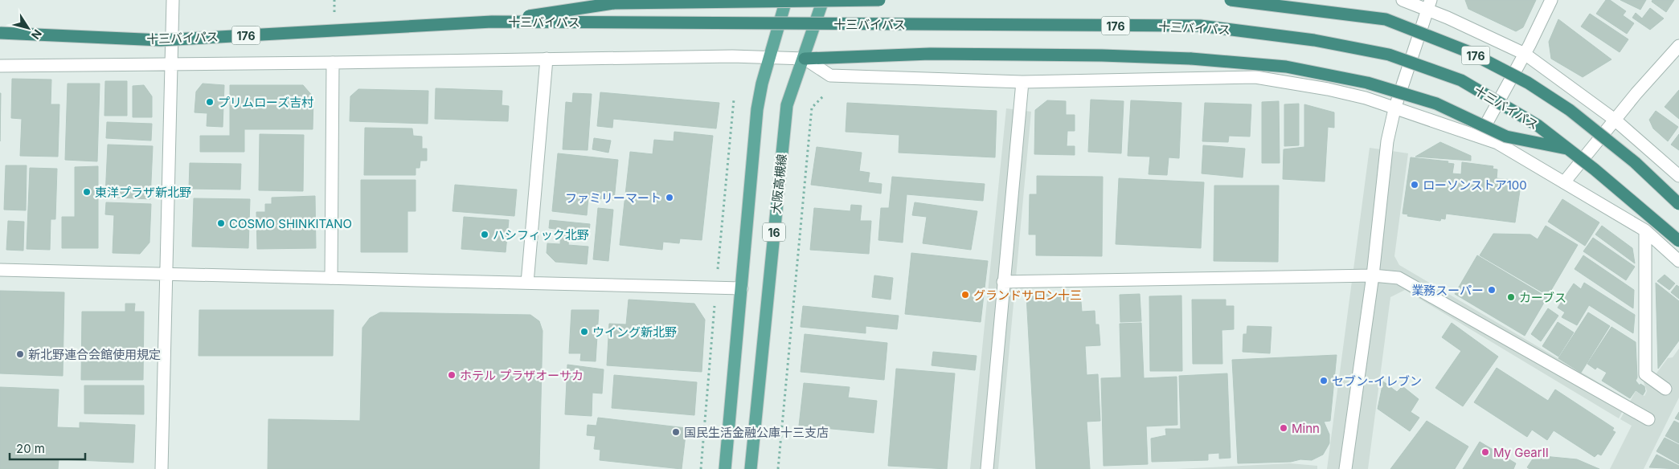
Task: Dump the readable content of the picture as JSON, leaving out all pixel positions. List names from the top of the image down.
{
  "streets": {
    "highway": ["十三バイパス", "176"],
    "main road": ["大阪高槻線", "16"]
  },
  "crossings": [
    ["十三バイパス", "176"],
    ["176", "大阪高槻線"]
  ],
  "places": [
    "プリムローズ吉村",
    "ローソンストア100",
    "東洋プラザ新北野",
    "ファミリーマート",
    "COSMO SHINKITANO",
    "ハシフィック北野",
    "業務スーパー",
    "グランドサロン十三",
    "カーブス",
    "ウイング新北野",
    "新北野連合会館使用規定",
    "ホテル プラザオーサカ",
    "セブン-イレブン",
    "Minn",
    "国民生活金融公庫十三支店",
    "My GearⅡ"
  ],
  "scale_bar": "20 m",
  "north": "bottom right"
}
